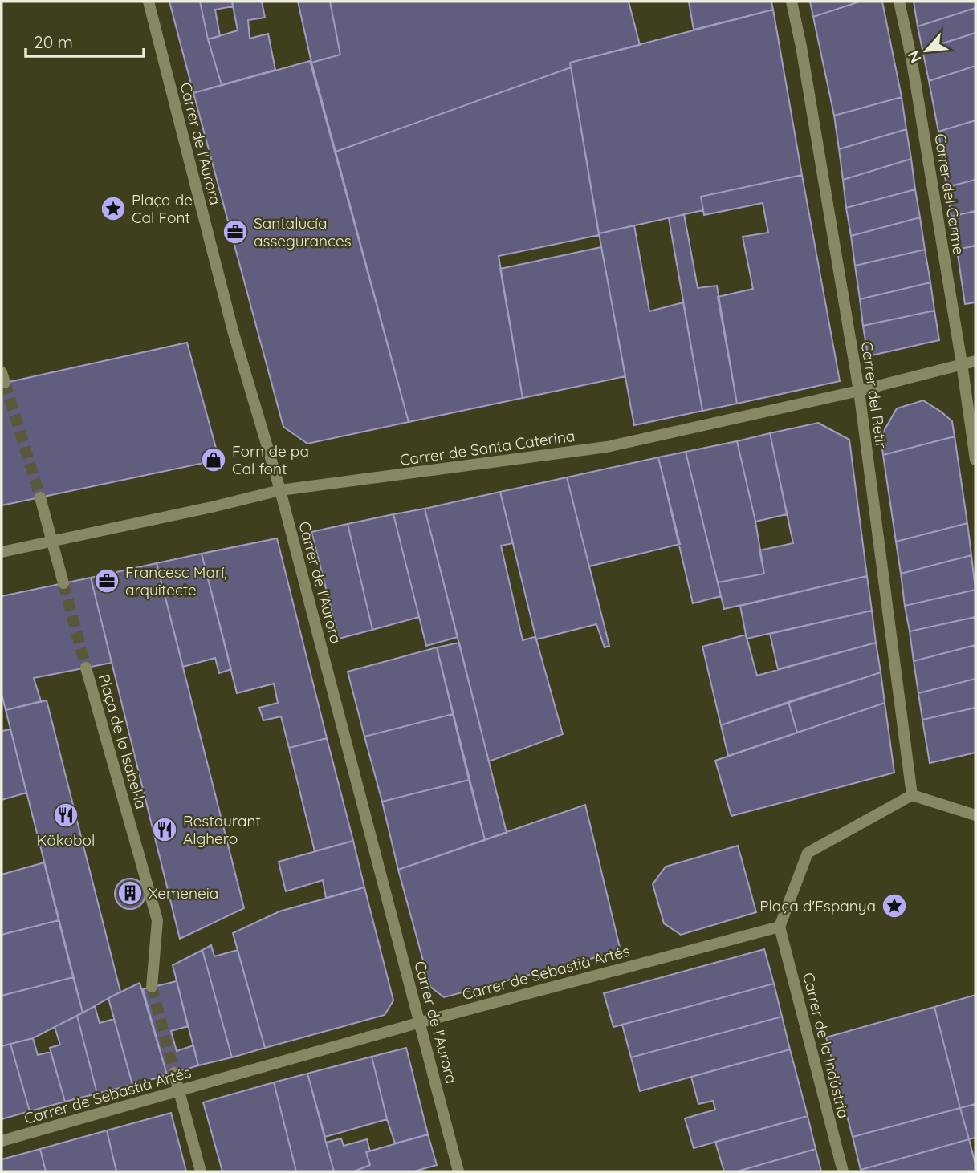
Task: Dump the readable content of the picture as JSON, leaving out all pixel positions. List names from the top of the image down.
{
  "streets": {
    "street": [
      "Carrer de l'Aurora",
      "Carrer del Carme",
      "Carrer del Retir",
      "Carrer de Santa Caterina",
      "Plaça de la Isabel·la",
      "Carrer de Sebastià Artés",
      "Carrer de la Indústria"
    ]
  },
  "crossings": [
    ["Carrer de l'Aurora", "Carrer de Santa Caterina"],
    ["Carrer de l'Aurora", "Carrer de Sebastià Artés"],
    ["Carrer del Carme", "Carrer de Santa Caterina"],
    ["Carrer del Retir", "Carrer de Santa Caterina"],
    ["Carrer de Sebastià Artés", "Carrer de la Indústria"]
  ],
  "places": {
    "place": ["Plaça de Cal Font", "Plaça d'Espanya"],
    "office": ["Santalucía assegurances", "Francesc Marí, arquitecte"],
    "shop": ["Forn de pa Cal font"],
    "restaurant": ["Kökobol", "Restaurant Alghero"],
    "building": ["Xemeneia"]
  },
  "scale_bar": "20 m",
  "north": "bottom left"
}
